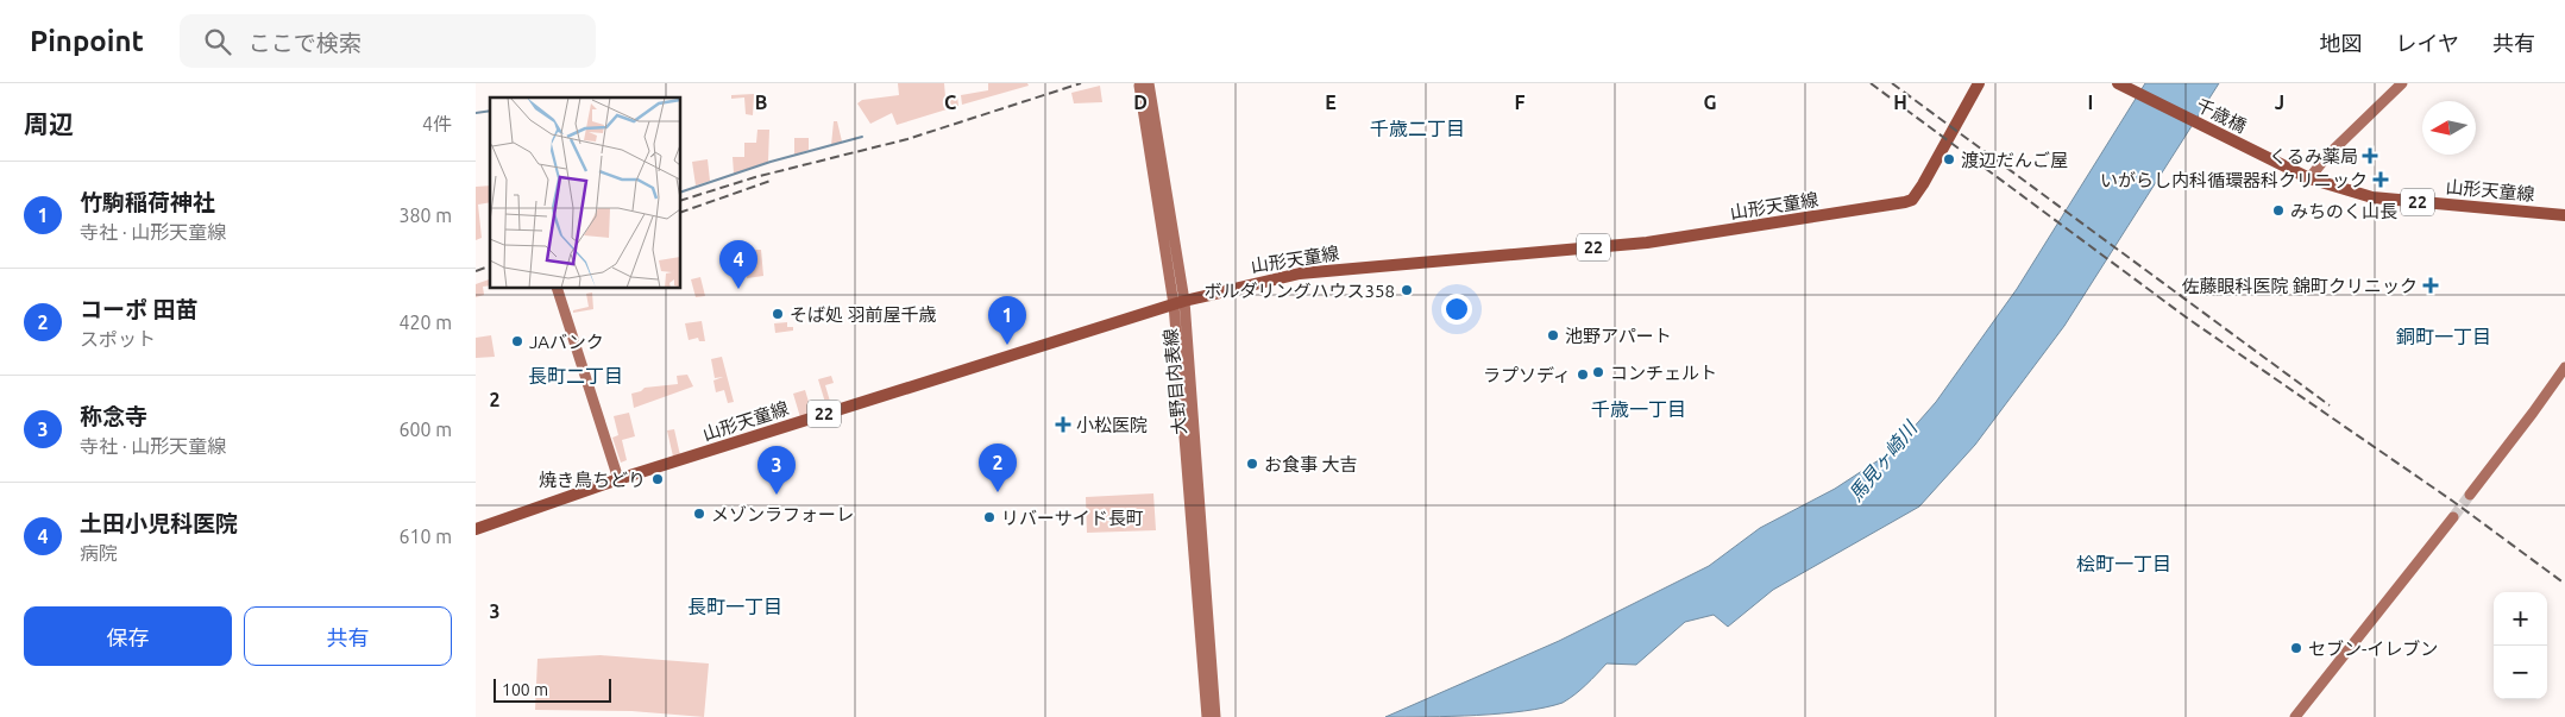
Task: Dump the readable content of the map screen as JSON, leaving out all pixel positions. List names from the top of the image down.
{
  "streets": {
    "main road": ["千歳橋", "山形天童線", "22"],
    "street": ["大野目内表線"]
  },
  "crossings": [
    ["千歳橋", "山形天童線"],
    ["山形天童線", "大野目内表線"]
  ],
  "districts": [
    "千歳二丁目",
    "銅町一丁目",
    "長町二丁目",
    "千歳一丁目",
    "桧町一丁目",
    "長町一丁目"
  ],
  "water": ["馬見ヶ崎川"],
  "places": {
    "health": [
      "くるみ薬局",
      "いがらし内科循環器科クリニック",
      "佐藤眼科医院 錦町クリニック",
      "小松医院"
    ],
    "other": [
      "渡辺だんご屋",
      "みちのく山長",
      "ボルダリングハウス358",
      "そば処 羽前屋千歳",
      "池野アパート",
      "JAバンク",
      "コンチェルト",
      "ラプソディ",
      "お食事 大吉",
      "焼き鳥ちどり",
      "メゾンラフォーレ",
      "リバーサイド長町",
      "セブン-イレブン"
    ]
  },
  "scale_bar": "100 m",
  "north": "left",
  "page": {
    "header": "Pinpoint",
    "search": "ここで検索",
    "nav": ["地図", "レイヤ", "共有"],
    "heading": ["周辺", "4件"],
    "list": [
      {
        "mark": "1",
        "name": "竹駒稲荷神社",
        "note": "寺社 · 山形天童線",
        "value": "380 m"
      },
      {
        "mark": "2",
        "name": "コーポ 田苗",
        "note": "スポット",
        "value": "420 m"
      },
      {
        "mark": "3",
        "name": "称念寺",
        "note": "寺社 · 山形天童線",
        "value": "600 m"
      },
      {
        "mark": "4",
        "name": "土田小児科医院",
        "note": "病院",
        "value": "610 m"
      }
    ],
    "pins": [
      "4",
      "1",
      "2",
      "3"
    ],
    "buttons": ["保存", "共有"],
    "map_buttons": ["+", "−"],
    "scale": "100 m"
  },
  "grid": {
    "columns": [
      "B",
      "C",
      "D",
      "E",
      "F",
      "G",
      "H",
      "I",
      "J"
    ],
    "rows": ["2", "3"]
  }
}
